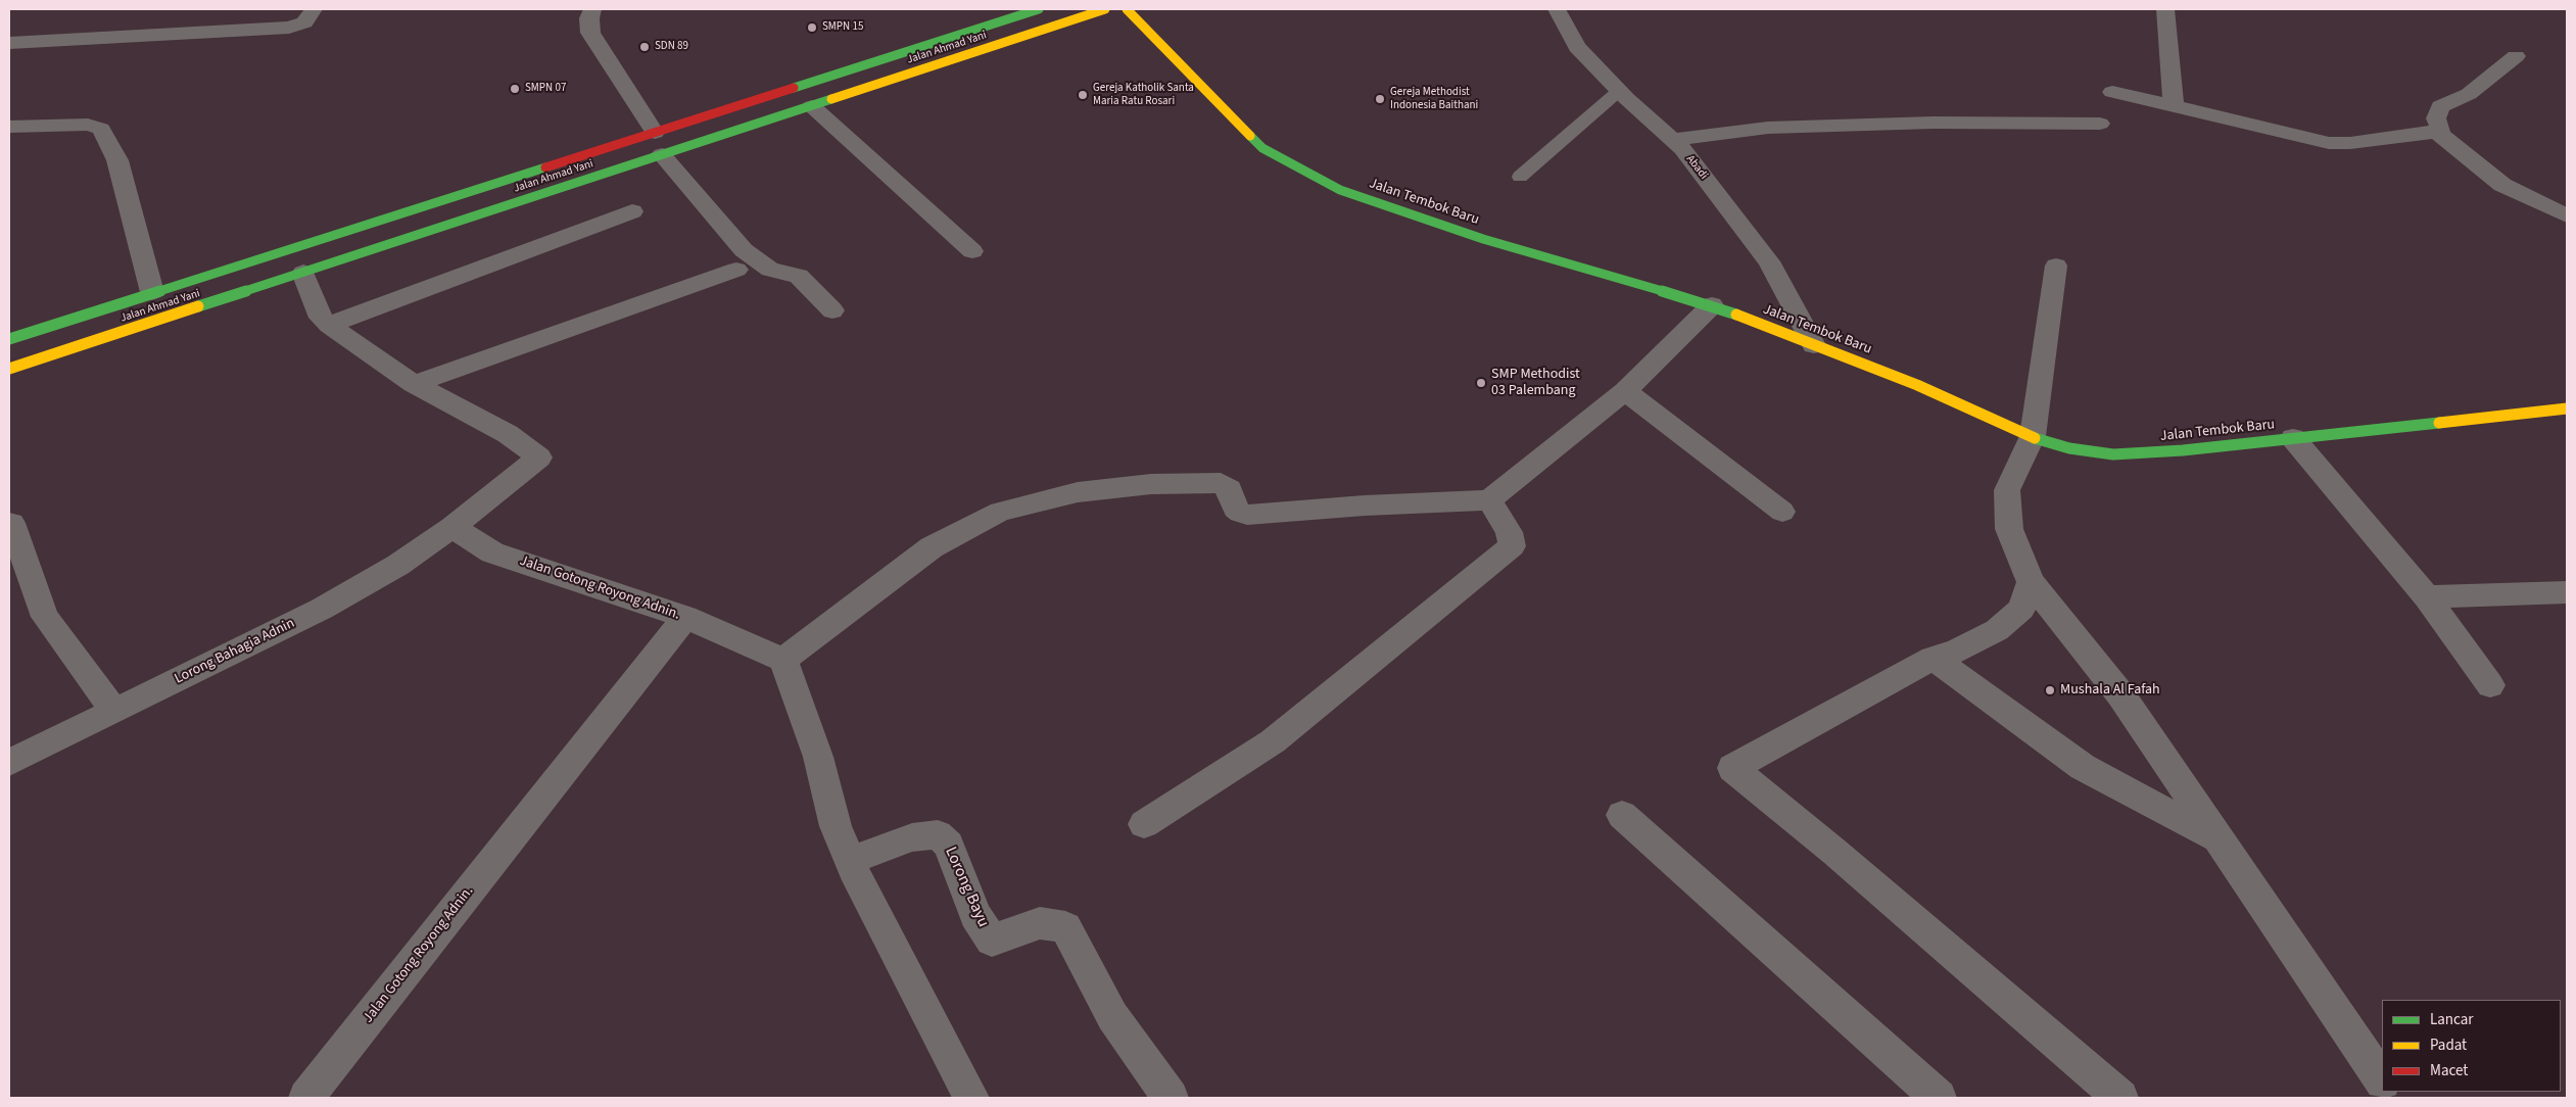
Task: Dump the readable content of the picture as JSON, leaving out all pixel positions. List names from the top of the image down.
{
  "streets": {
    "main road": ["Jalan Ahmad Yani", "Jalan Tembok Baru"],
    "street": [
      "Abadi",
      "Jalan Gotong Royong Adnin.",
      "Lorong Bahagia Adnin",
      "Lorong Bayu"
    ]
  },
  "crossings": [
    ["Abadi", "Jalan Tembok Baru"],
    ["Jalan Gotong Royong Adnin.", "Lorong Bahagia Adnin"]
  ],
  "places": [
    "SMPN 15",
    "SDN 89",
    "SMPN 07",
    "Gereja Katholik Santa Maria Ratu Rosari",
    "Gereja Methodist Indonesia Baithani",
    "SMP Methodist 03 Palembang",
    "Mushala Al Fafah"
  ],
  "legend": ["Lancar", "Padat", "Macet"]
}
